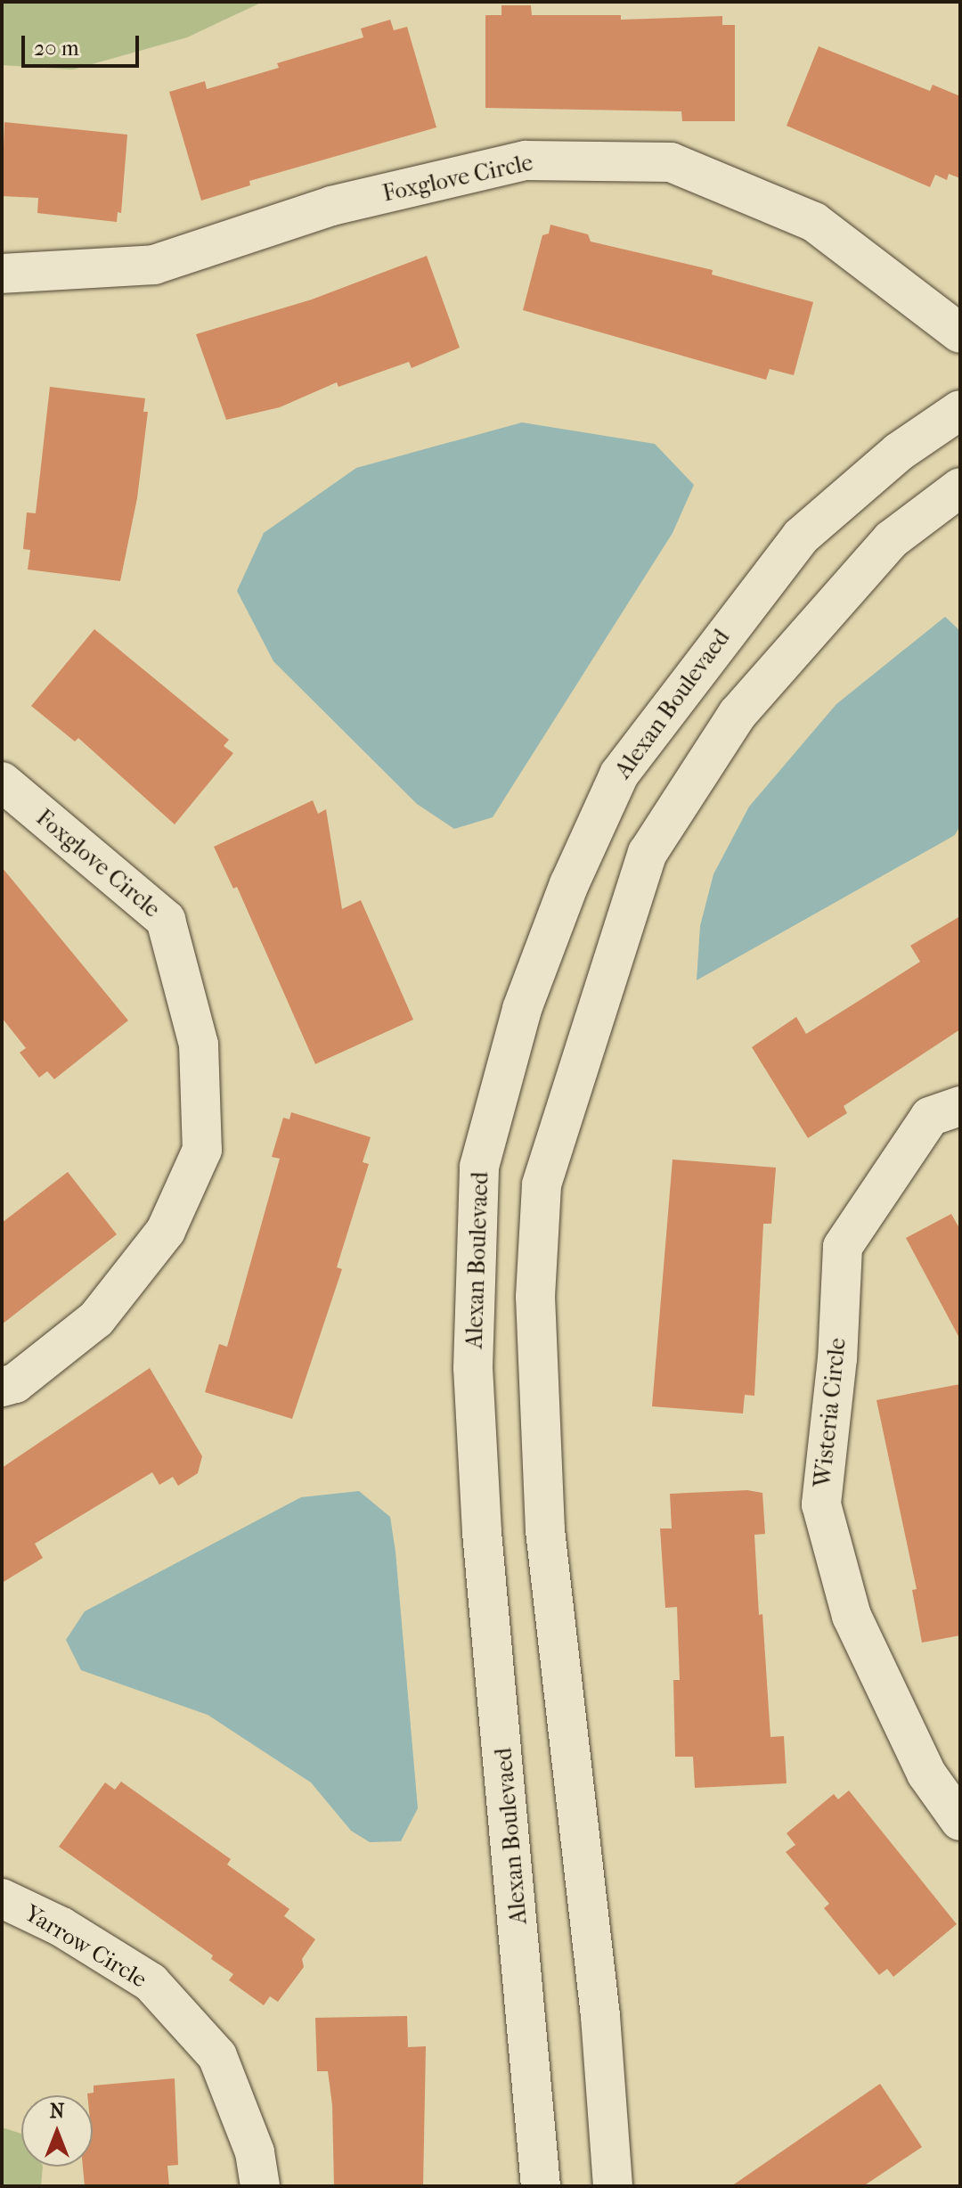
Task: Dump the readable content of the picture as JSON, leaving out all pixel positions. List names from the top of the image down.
{
  "streets": {
    "street": [
      "Foxglove Circle",
      "Alexan Boulevaed",
      "Wisteria Circle",
      "Yarrow Circle"
    ]
  },
  "scale_bar": "20 m",
  "north": "top"
}
